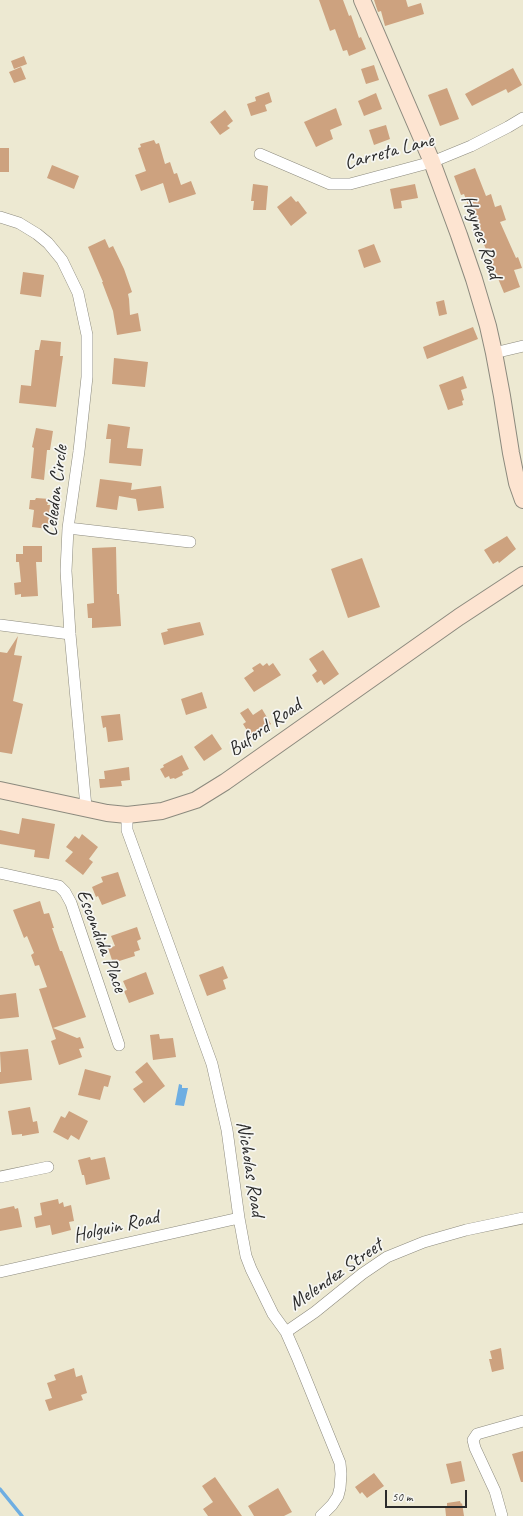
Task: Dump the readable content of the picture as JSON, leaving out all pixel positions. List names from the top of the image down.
{
  "streets": {
    "street": [
      "Carreta Lane",
      "Haynes Road",
      "Celedon Circle",
      "Buford Road",
      "Escondida Place",
      "Nicholas Road",
      "Holguin Road",
      "Melendez Street"
    ]
  },
  "crossings": [
    ["Carreta Lane", "Haynes Road"],
    ["Celedon Circle", "Buford Road"],
    ["Buford Road", "Nicholas Road"],
    ["Nicholas Road", "Holguin Road"],
    ["Nicholas Road", "Melendez Street"]
  ],
  "scale_bar": "50 m"
}
